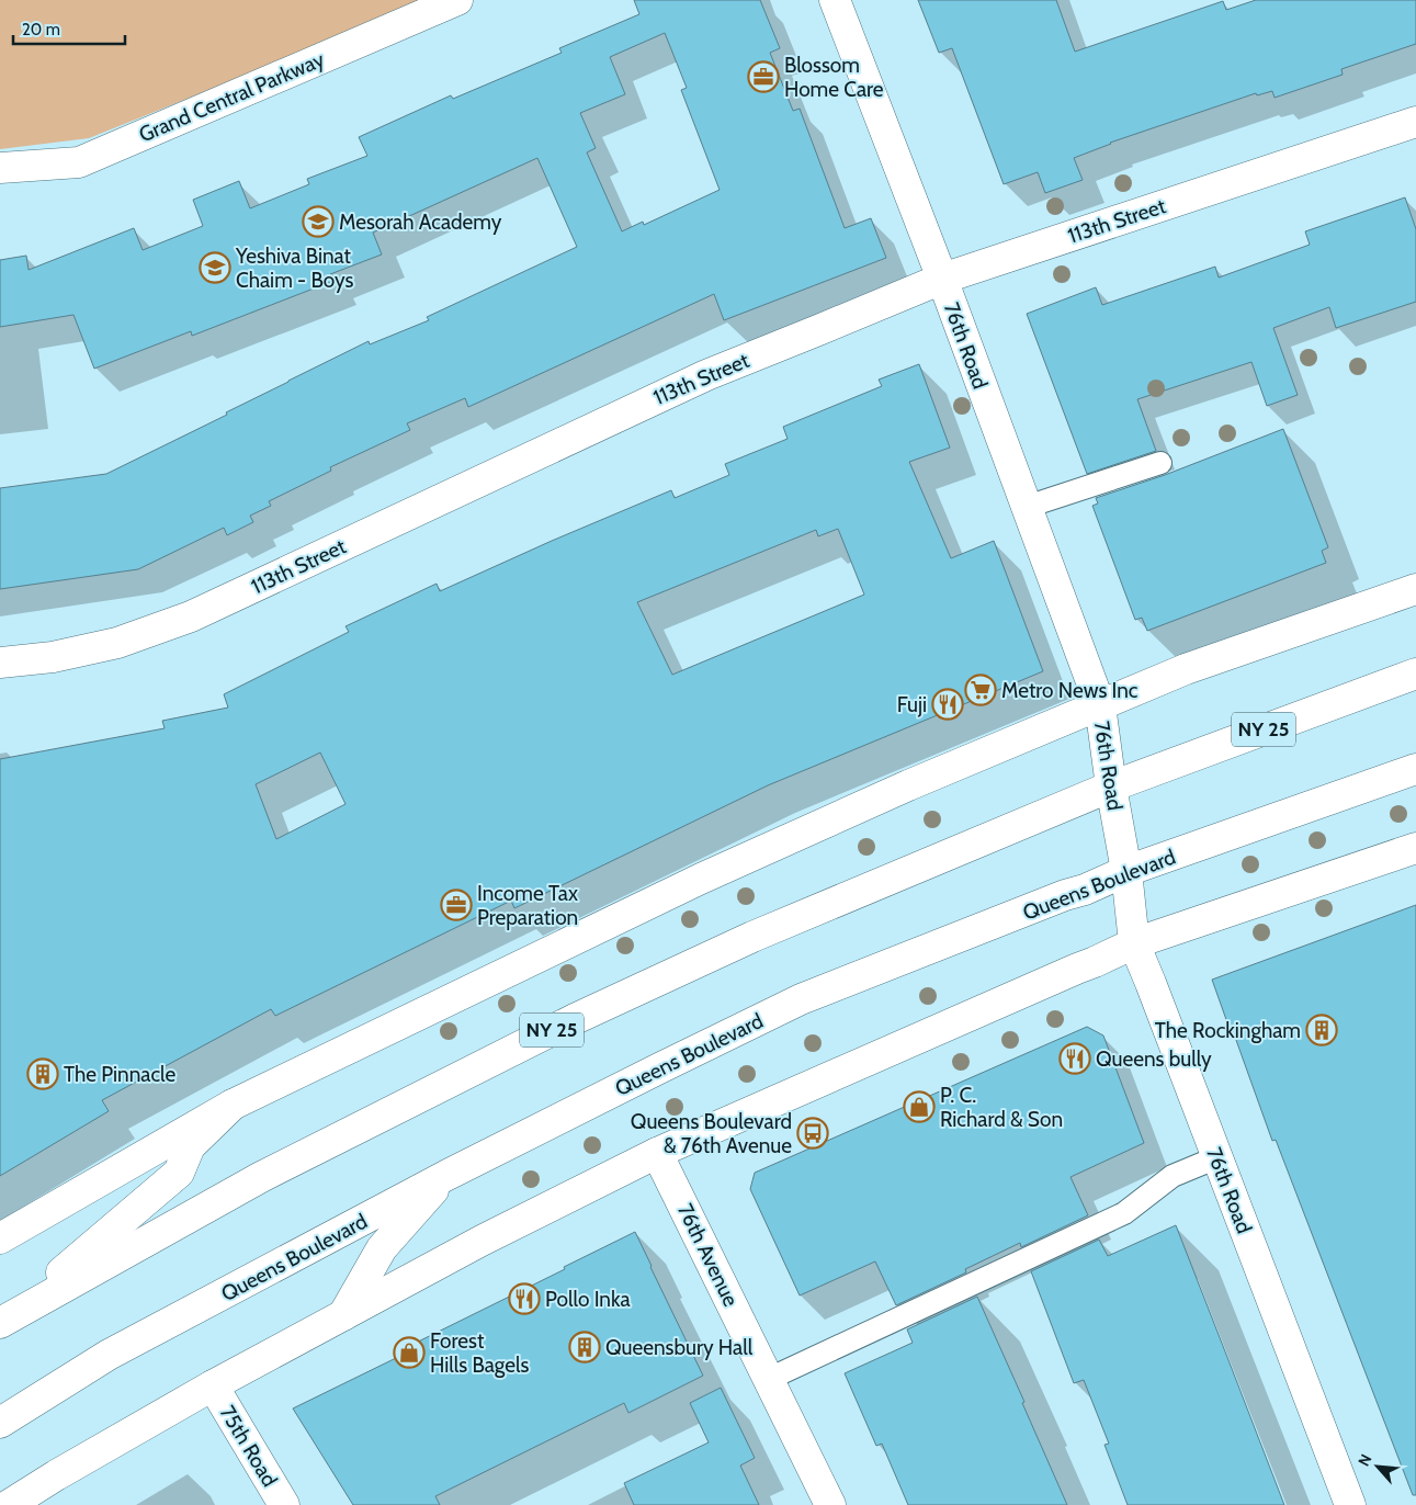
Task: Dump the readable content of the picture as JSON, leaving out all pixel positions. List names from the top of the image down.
{
  "streets": {
    "street": [
      "Grand Central Parkway",
      "113th Street",
      "76th Road",
      "NY 25",
      "Queens Boulevard",
      "76th Avenue",
      "75th Road"
    ]
  },
  "crossings": [
    ["113th Street", "76th Road"],
    ["76th Road", "NY 25"],
    ["76th Road", "Queens Boulevard"]
  ],
  "places": {
    "office": ["Blossom Home Care", "Income Tax Preparation"],
    "school or university": ["Mesorah Academy", "Yeshiva Binat Chaim - Boys"],
    "supermarket": ["Metro News Inc"],
    "restaurant": ["Fuji", "Queens bully", "Pollo Inka"],
    "building": ["The Rockingham", "The Pinnacle", "Queensbury Hall"],
    "shop": ["P. C. Richard & Son", "Forest Hills Bagels"],
    "bus stop": ["Queens Boulevard & 76th Avenue"]
  },
  "scale_bar": "20 m",
  "north": "top left"
}
